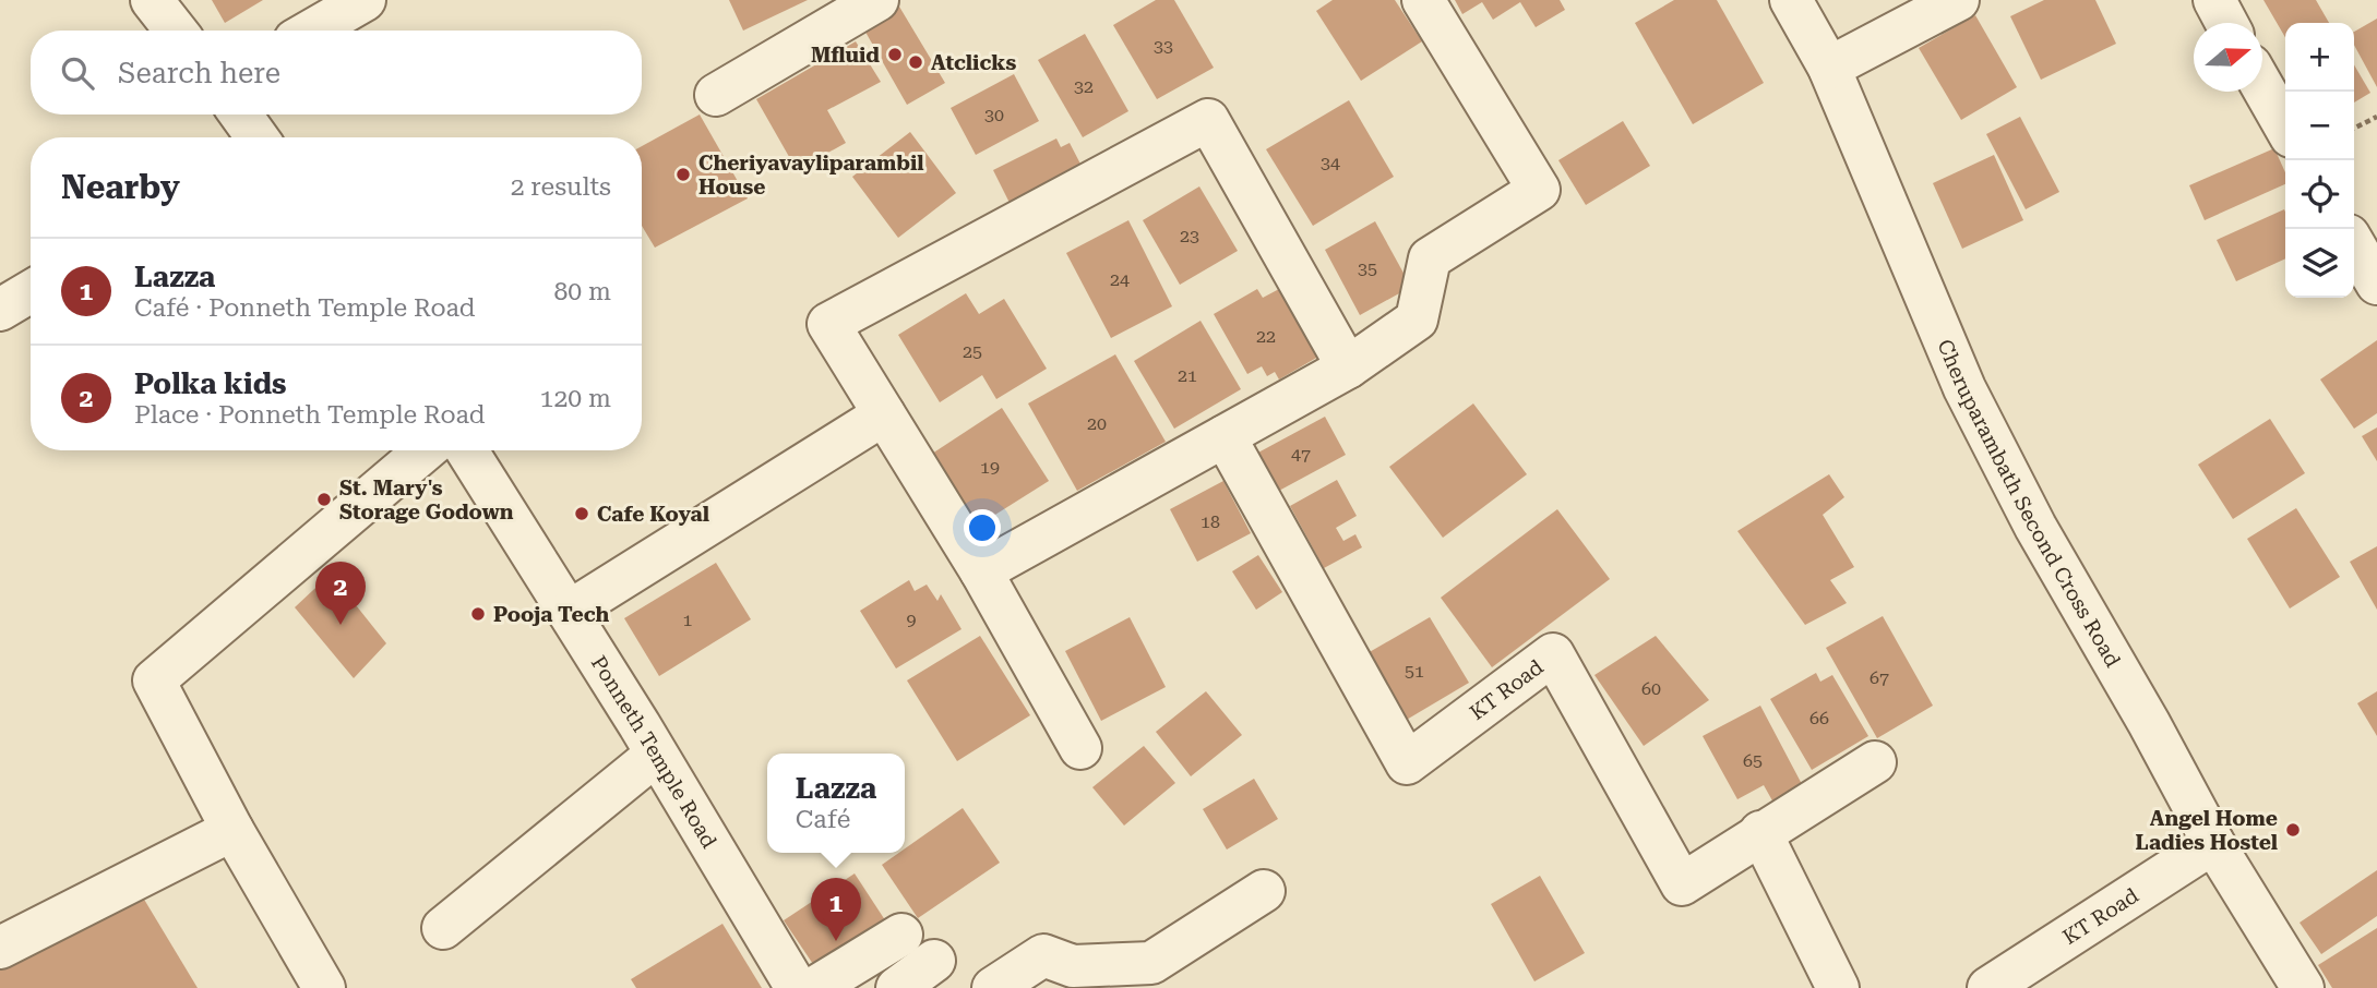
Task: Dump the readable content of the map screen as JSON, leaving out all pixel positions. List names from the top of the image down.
{
  "streets": {
    "street": ["Cheruparambath Second Cross Road", "KT Road", "Ponneth Temple Road"]
  },
  "crossings": [
    ["Cheruparambath Second Cross Road", "KT Road"]
  ],
  "places": [
    "Mfluid",
    "Atclicks",
    "Cheriyavayliparambil House",
    "St. Mary's Storage Godown",
    "Cafe Koyal",
    "Pooja Tech",
    "Angel Home Ladies Hostel"
  ],
  "house_numbers": [
    "33",
    "32",
    "30",
    "34",
    "23",
    "35",
    "24",
    "22",
    "25",
    "21",
    "20",
    "47",
    "19",
    "18",
    "1",
    "9",
    "51",
    "67",
    "60",
    "66",
    "65"
  ],
  "north": "right",
  "page": {
    "map_buttons": ["+", "−"],
    "search": "Search here",
    "heading": ["Nearby", "2 results"],
    "list": [
      {
        "mark": "1",
        "name": "Lazza",
        "note": "Café · Ponneth Temple Road",
        "value": "80 m"
      },
      {
        "mark": "2",
        "name": "Polka kids",
        "note": "Place · Ponneth Temple Road",
        "value": "120 m"
      }
    ],
    "pins": ["2", "1"],
    "popup": ["Lazza", "Café"]
  }
}
